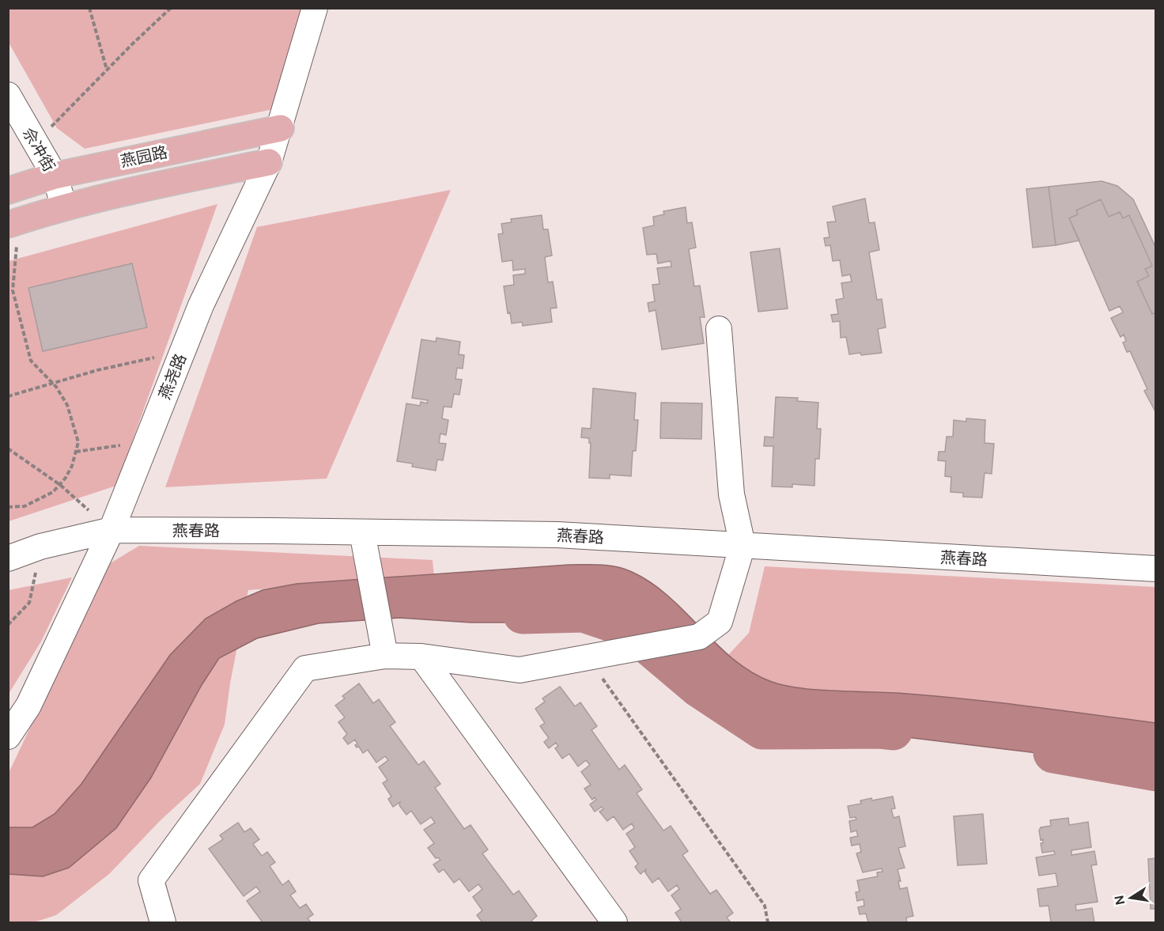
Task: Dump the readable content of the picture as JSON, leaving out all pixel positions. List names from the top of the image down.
{
  "streets": {
    "main road": ["燕园路"],
    "street": ["佘冲街", "燕尧路", "燕春路"]
  },
  "crossings": [
    ["佘冲街", "燕园路"],
    ["燕园路", "燕尧路"],
    ["燕尧路", "燕春路"]
  ],
  "north": "left"
}
